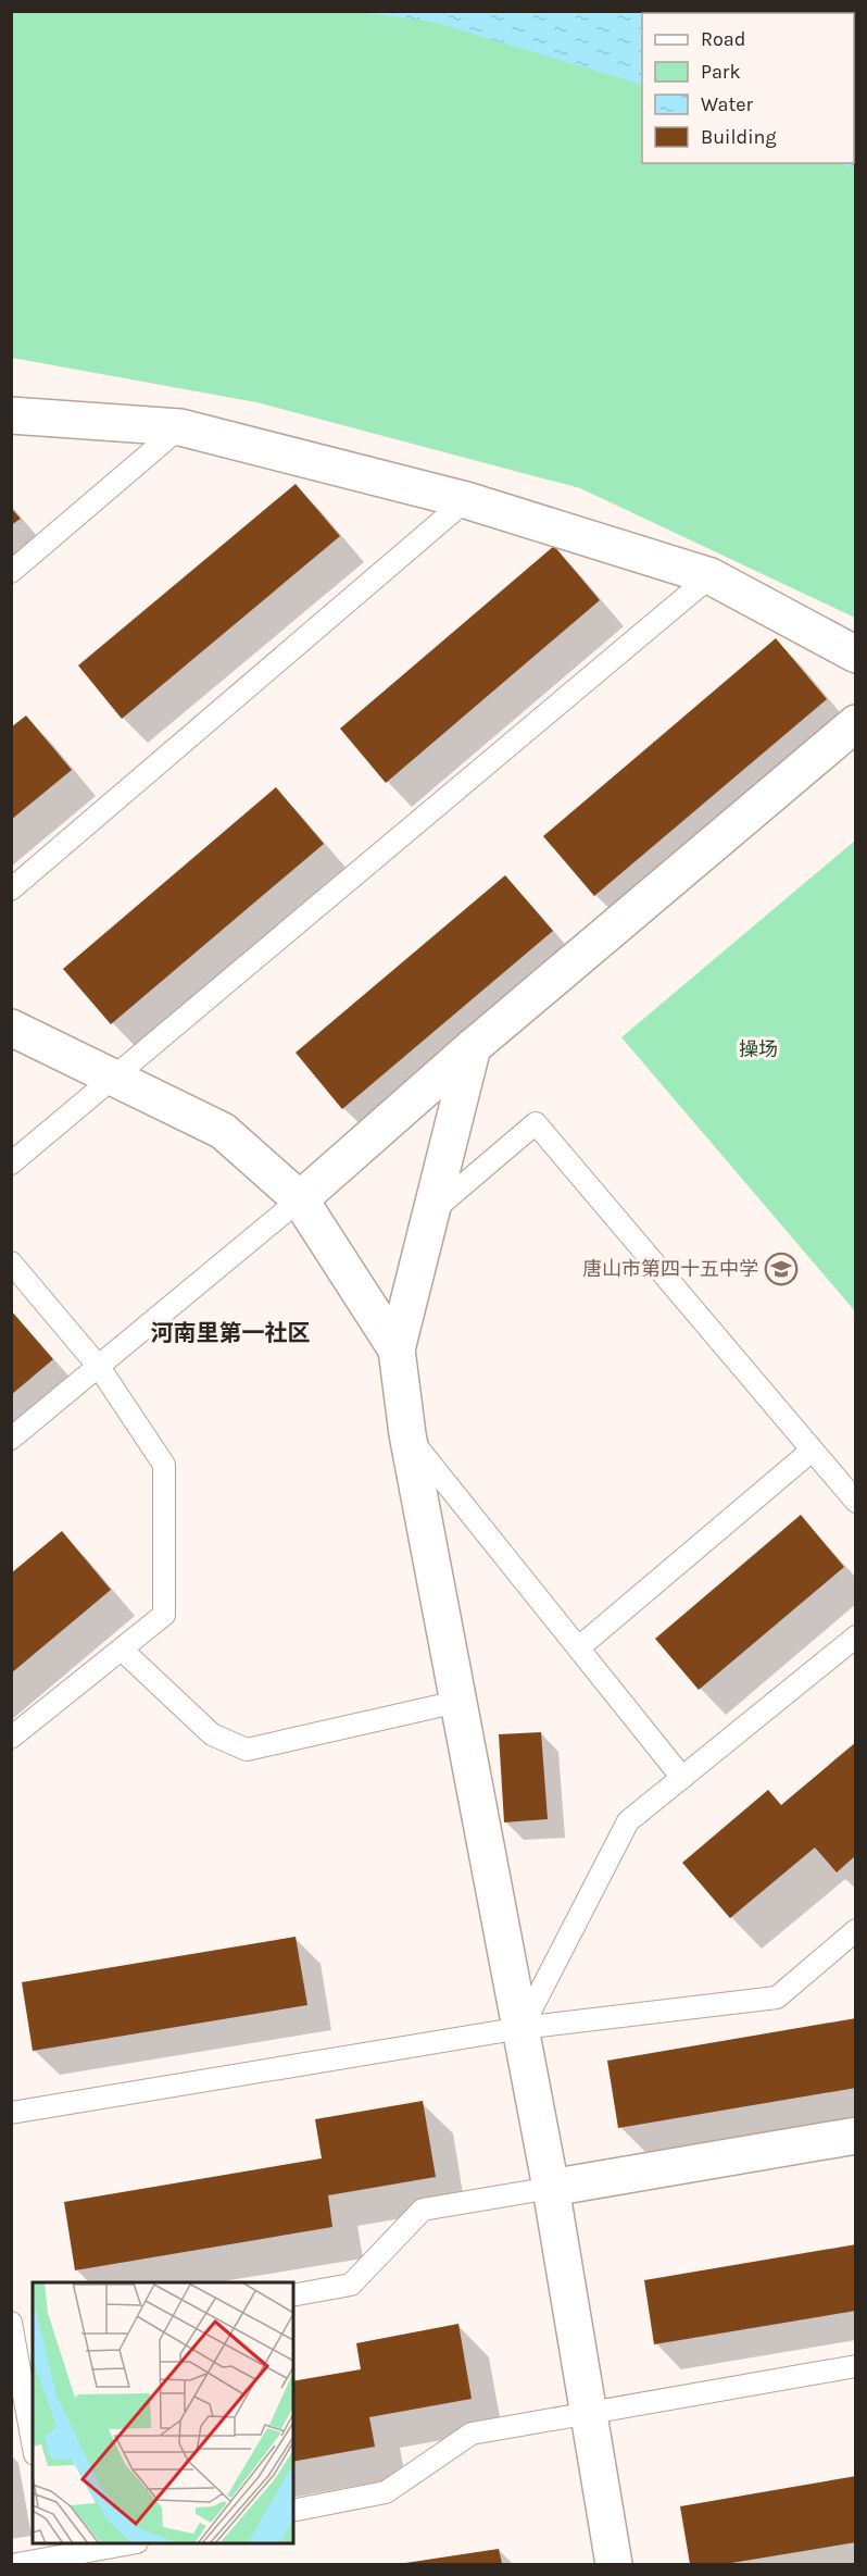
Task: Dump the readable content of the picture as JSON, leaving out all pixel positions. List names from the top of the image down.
{
  "districts": ["河南里第一社区"],
  "parks": ["操场"],
  "places": {
    "school or university": ["唐山市第四十五中学"]
  },
  "legend": [
    "Road",
    "Park",
    "Water",
    "Building"
  ]
}
